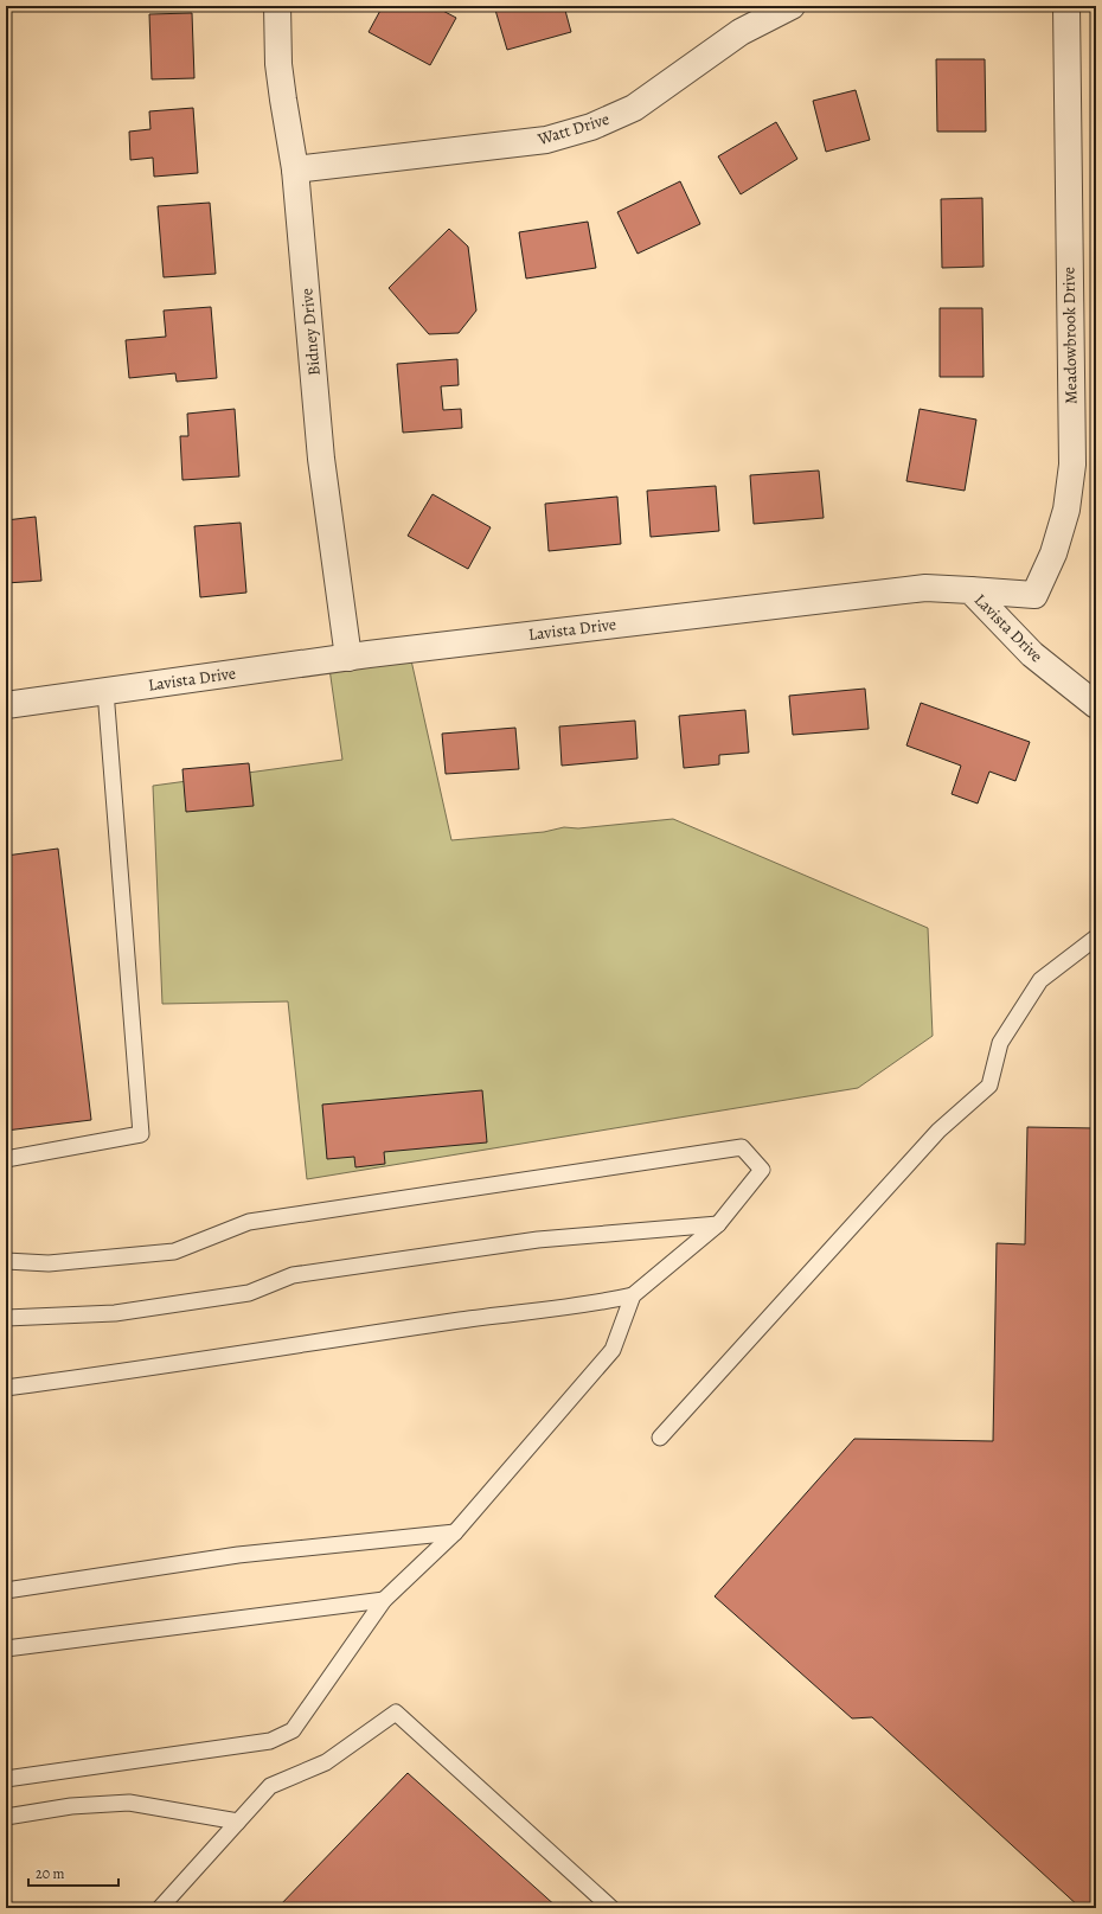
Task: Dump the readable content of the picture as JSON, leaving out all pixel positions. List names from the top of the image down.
{
  "streets": {
    "street": [
      "Watt Drive",
      "Bidney Drive",
      "Meadowbrook Drive",
      "Lavista Drive"
    ]
  },
  "crossings": [
    ["Watt Drive", "Bidney Drive"],
    ["Bidney Drive", "Lavista Drive"],
    ["Meadowbrook Drive", "Lavista Drive"]
  ],
  "scale_bar": "20 m"
}
